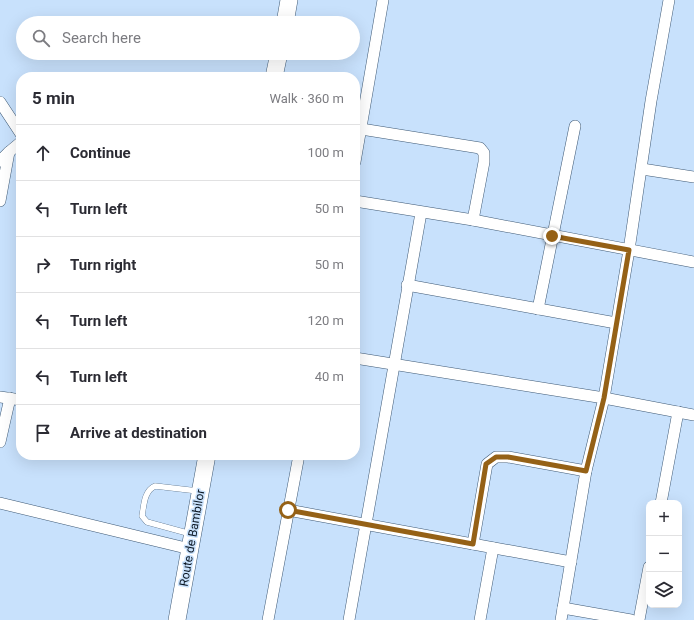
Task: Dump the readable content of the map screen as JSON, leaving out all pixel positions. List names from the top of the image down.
{
  "streets": {
    "main road": ["Route de Bambilor"]
  },
  "page": {
    "search": "Search here",
    "heading": ["5 min", "Walk · 360 m"],
    "list": [
      ["Continue", "100 m"],
      ["Turn left", "50 m"],
      ["Turn right", "50 m"],
      ["Turn left", "120 m"],
      ["Turn left", "40 m"],
      "Arrive at destination"
    ],
    "map_buttons": ["+", "−"]
  }
}
